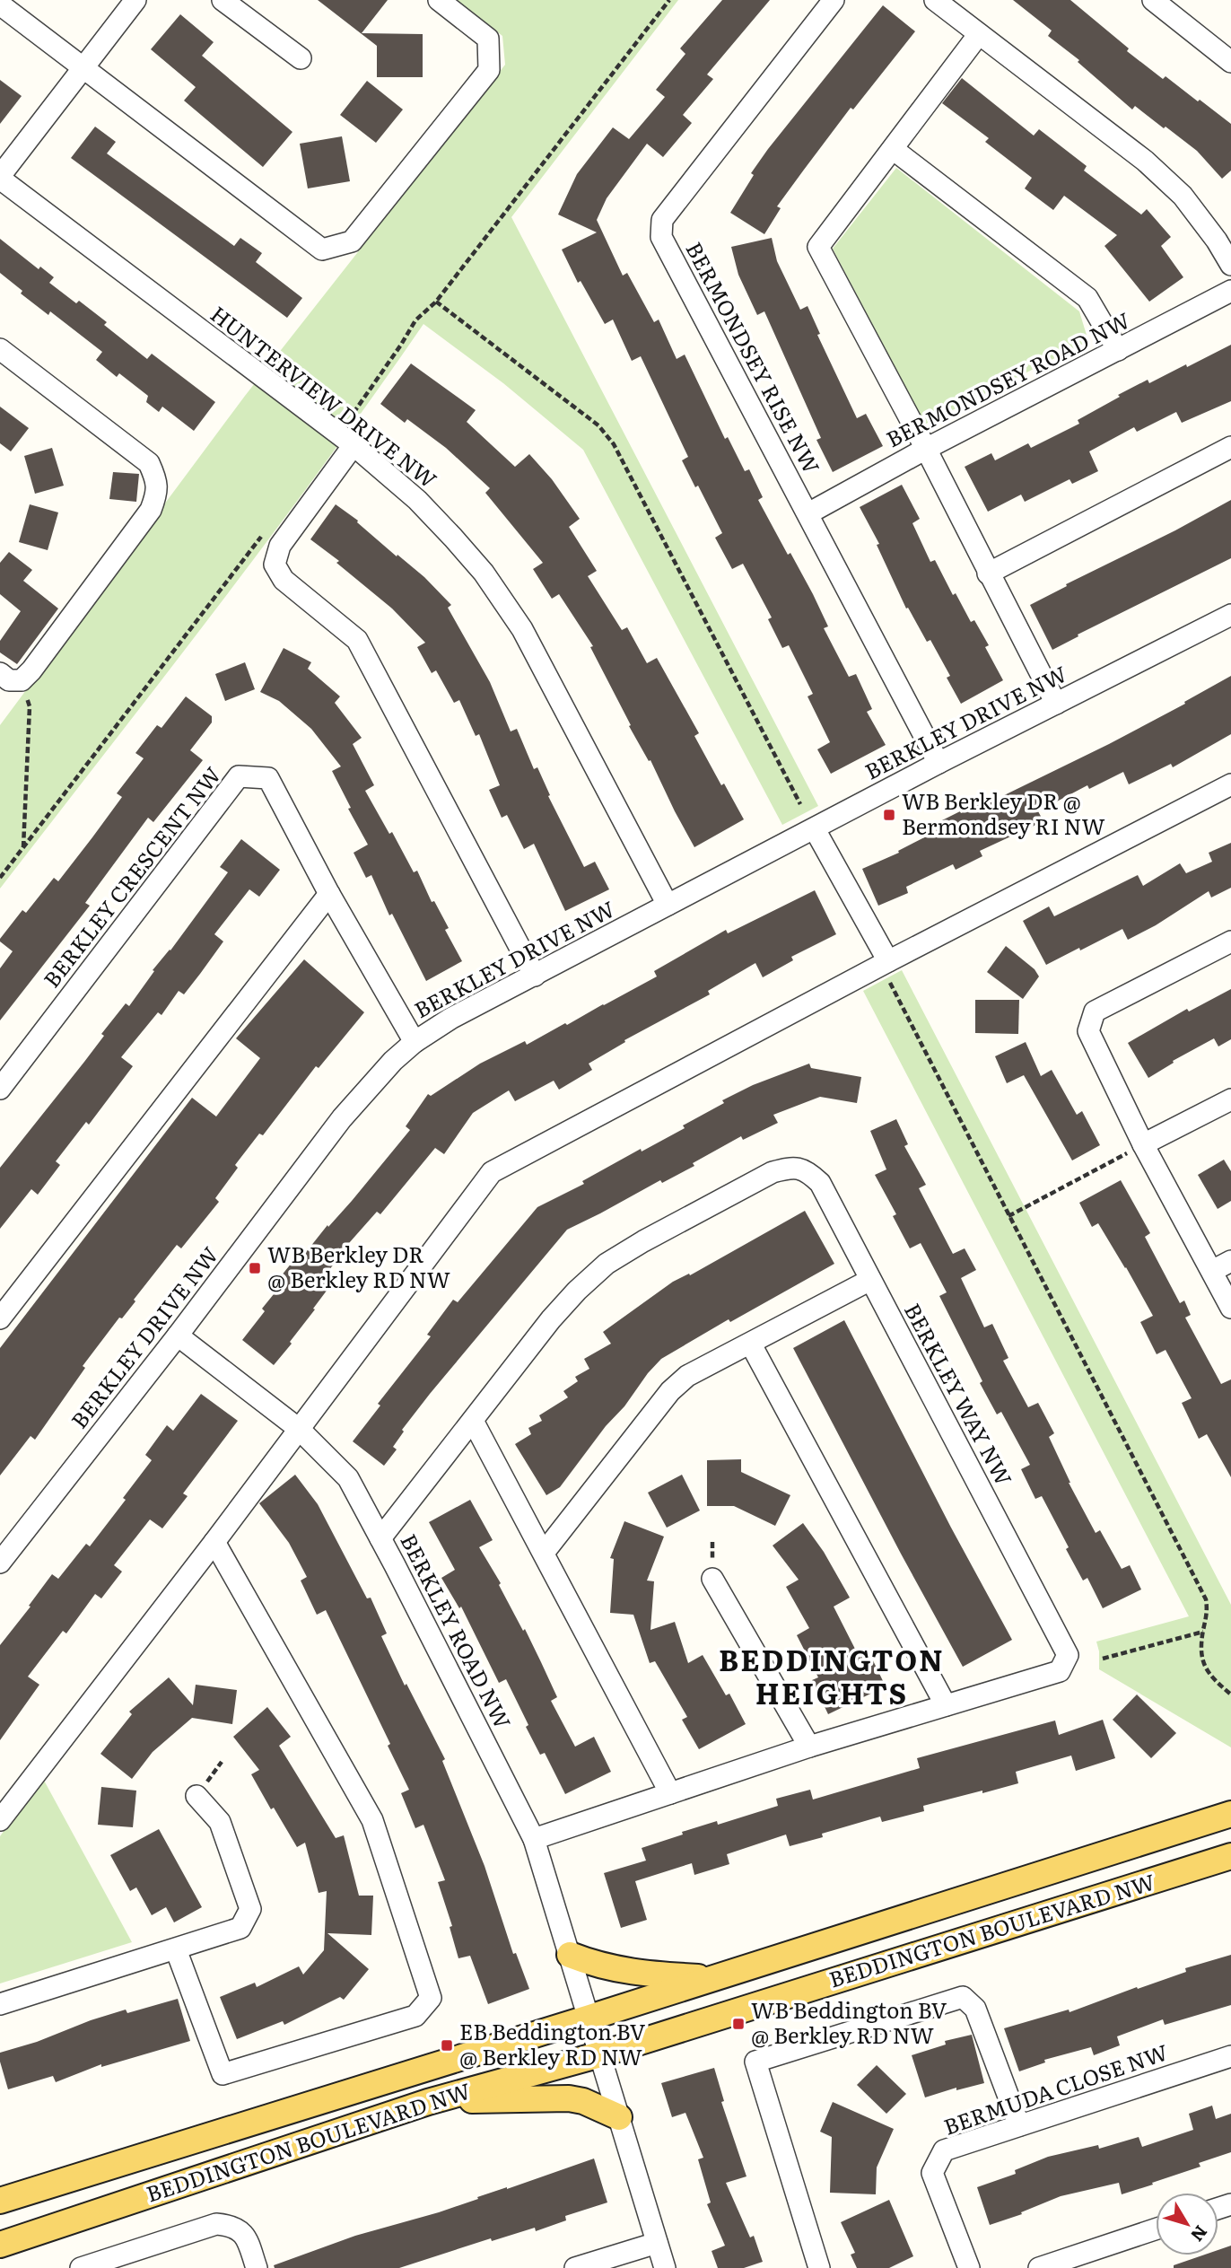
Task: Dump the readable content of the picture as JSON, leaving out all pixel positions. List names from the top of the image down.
{
  "streets": {
    "main road": ["BEDDINGTON BOULEVARD NW"],
    "street": [
      "BERMONDSEY RISE NW",
      "BERMONDSEY ROAD NW",
      "HUNTERVIEW DRIVE NW",
      "BERKLEY DRIVE NW",
      "BERKLEY CRESCENT NW",
      "BERKLEY WAY NW",
      "BERKLEY ROAD NW",
      "BERMUDA CLOSE NW"
    ]
  },
  "crossings": [
    ["BERMONDSEY RISE NW", "BERMONDSEY ROAD NW"],
    ["BERMONDSEY RISE NW", "BERKLEY DRIVE NW"],
    ["HUNTERVIEW DRIVE NW", "BERKLEY DRIVE NW"],
    ["BERKLEY DRIVE NW", "BERKLEY CRESCENT NW"],
    ["BERKLEY DRIVE NW", "BERKLEY ROAD NW"],
    ["BERKLEY WAY NW", "BERKLEY ROAD NW"],
    ["BERKLEY ROAD NW", "BEDDINGTON BOULEVARD NW"]
  ],
  "districts": ["BEDDINGTON HEIGHTS"],
  "places": {
    "transit": [
      "WB Berkley DR @ Bermondsey RI NW",
      "WB Berkley DR @ Berkley RD NW",
      "WB Beddington BV @ Berkley RD NW",
      "EB Beddington BV @ Berkley RD NW"
    ]
  },
  "north": "bottom right"
}
